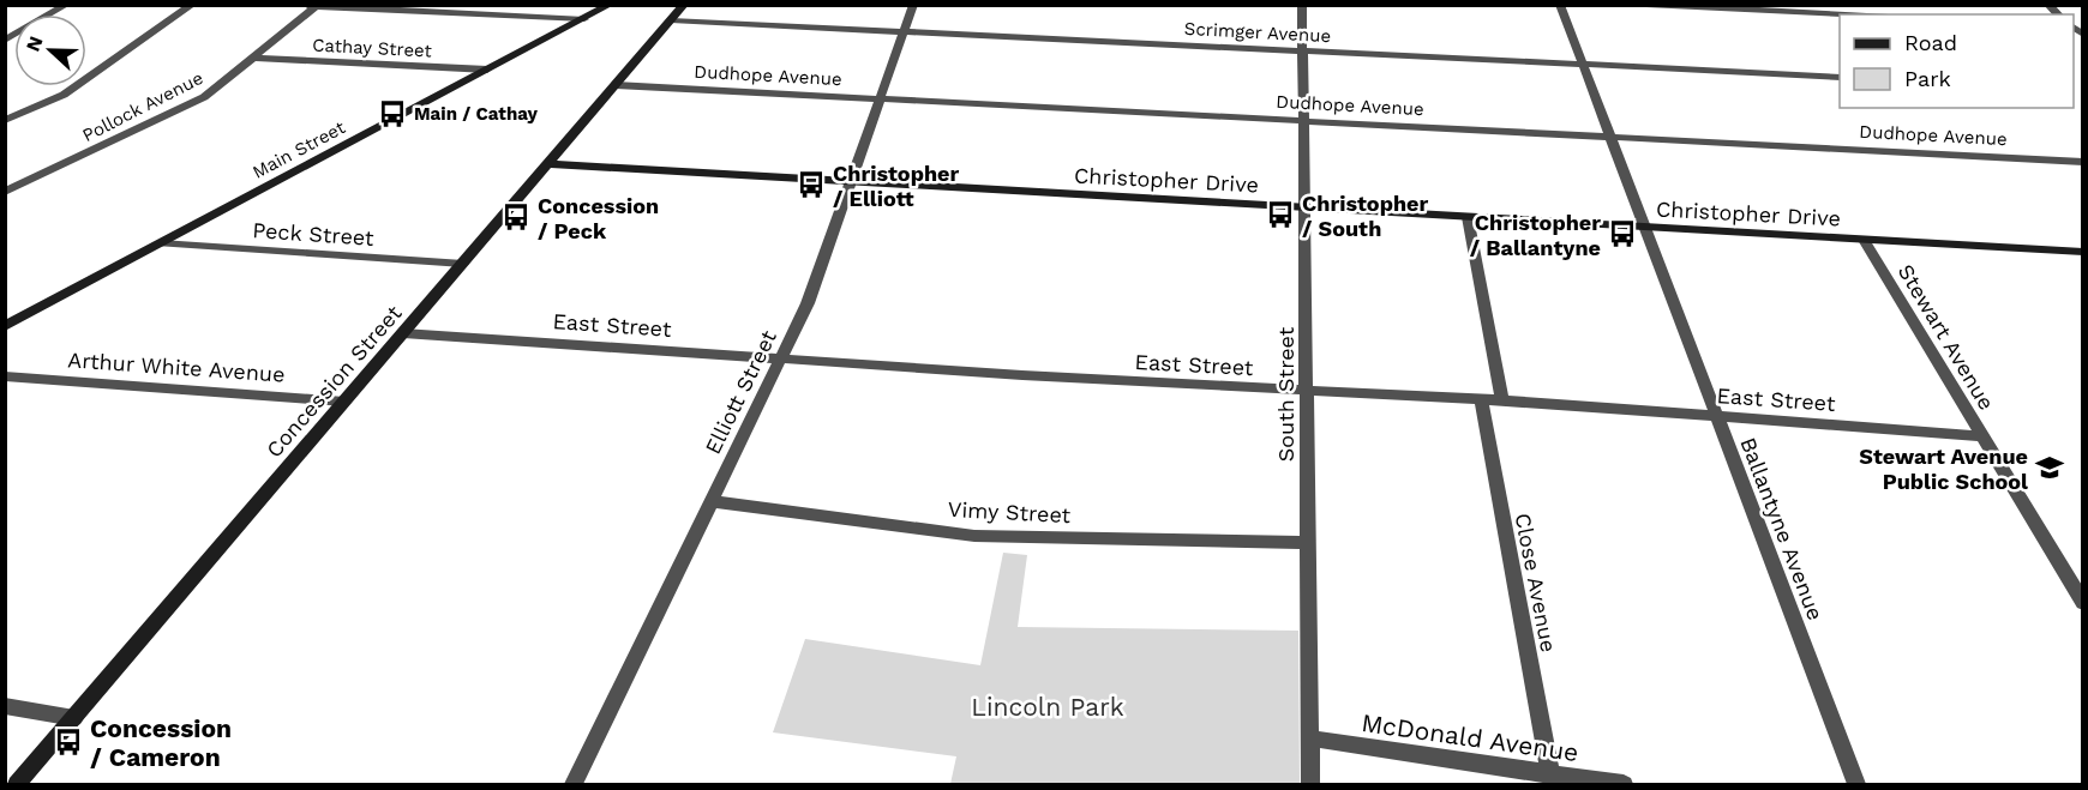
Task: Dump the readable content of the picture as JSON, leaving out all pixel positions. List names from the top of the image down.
{
  "streets": {
    "main road": ["Main Street", "Christopher Drive", "Concession Street"],
    "street": [
      "Scrimger Avenue",
      "Cathay Street",
      "Dudhope Avenue",
      "Pollock Avenue",
      "Peck Street",
      "East Street",
      "Stewart Avenue",
      "Arthur White Avenue",
      "Elliott Street",
      "South Street",
      "Vimy Street",
      "Ballantyne Avenue",
      "Close Avenue",
      "McDonald Avenue"
    ]
  },
  "crossings": [
    ["Scrimger Avenue", "Concession Street"],
    ["Scrimger Avenue", "Elliott Street"],
    ["Scrimger Avenue", "South Street"],
    ["Scrimger Avenue", "Ballantyne Avenue"],
    ["Cathay Street", "Pollock Avenue"],
    ["Cathay Street", "Main Street"],
    ["Dudhope Avenue", "Concession Street"],
    ["Dudhope Avenue", "Elliott Street"],
    ["Dudhope Avenue", "South Street"],
    ["Dudhope Avenue", "Ballantyne Avenue"],
    ["Main Street", "Peck Street"],
    ["Christopher Drive", "Stewart Avenue"],
    ["Christopher Drive", "Concession Street"],
    ["Christopher Drive", "Elliott Street"],
    ["Christopher Drive", "South Street"],
    ["Christopher Drive", "Ballantyne Avenue"],
    ["Peck Street", "Concession Street"],
    ["East Street", "Stewart Avenue"],
    ["East Street", "Concession Street"],
    ["East Street", "Elliott Street"],
    ["East Street", "South Street"],
    ["East Street", "Ballantyne Avenue"],
    ["East Street", "Close Avenue"],
    ["Arthur White Avenue", "Concession Street"],
    ["Elliott Street", "Vimy Street"],
    ["South Street", "Vimy Street"],
    ["South Street", "McDonald Avenue"],
    ["Close Avenue", "McDonald Avenue"]
  ],
  "parks": ["Lincoln Park"],
  "places": {
    "bus stop": [
      "Main / Cathay",
      "Christopher / Elliott",
      "Christopher / South",
      "Concession / Peck",
      "Christopher / Ballantyne",
      "Concession / Cameron"
    ],
    "school or university": ["Stewart Avenue Public School"]
  },
  "legend": ["Road", "Park"],
  "north": "left"
}
